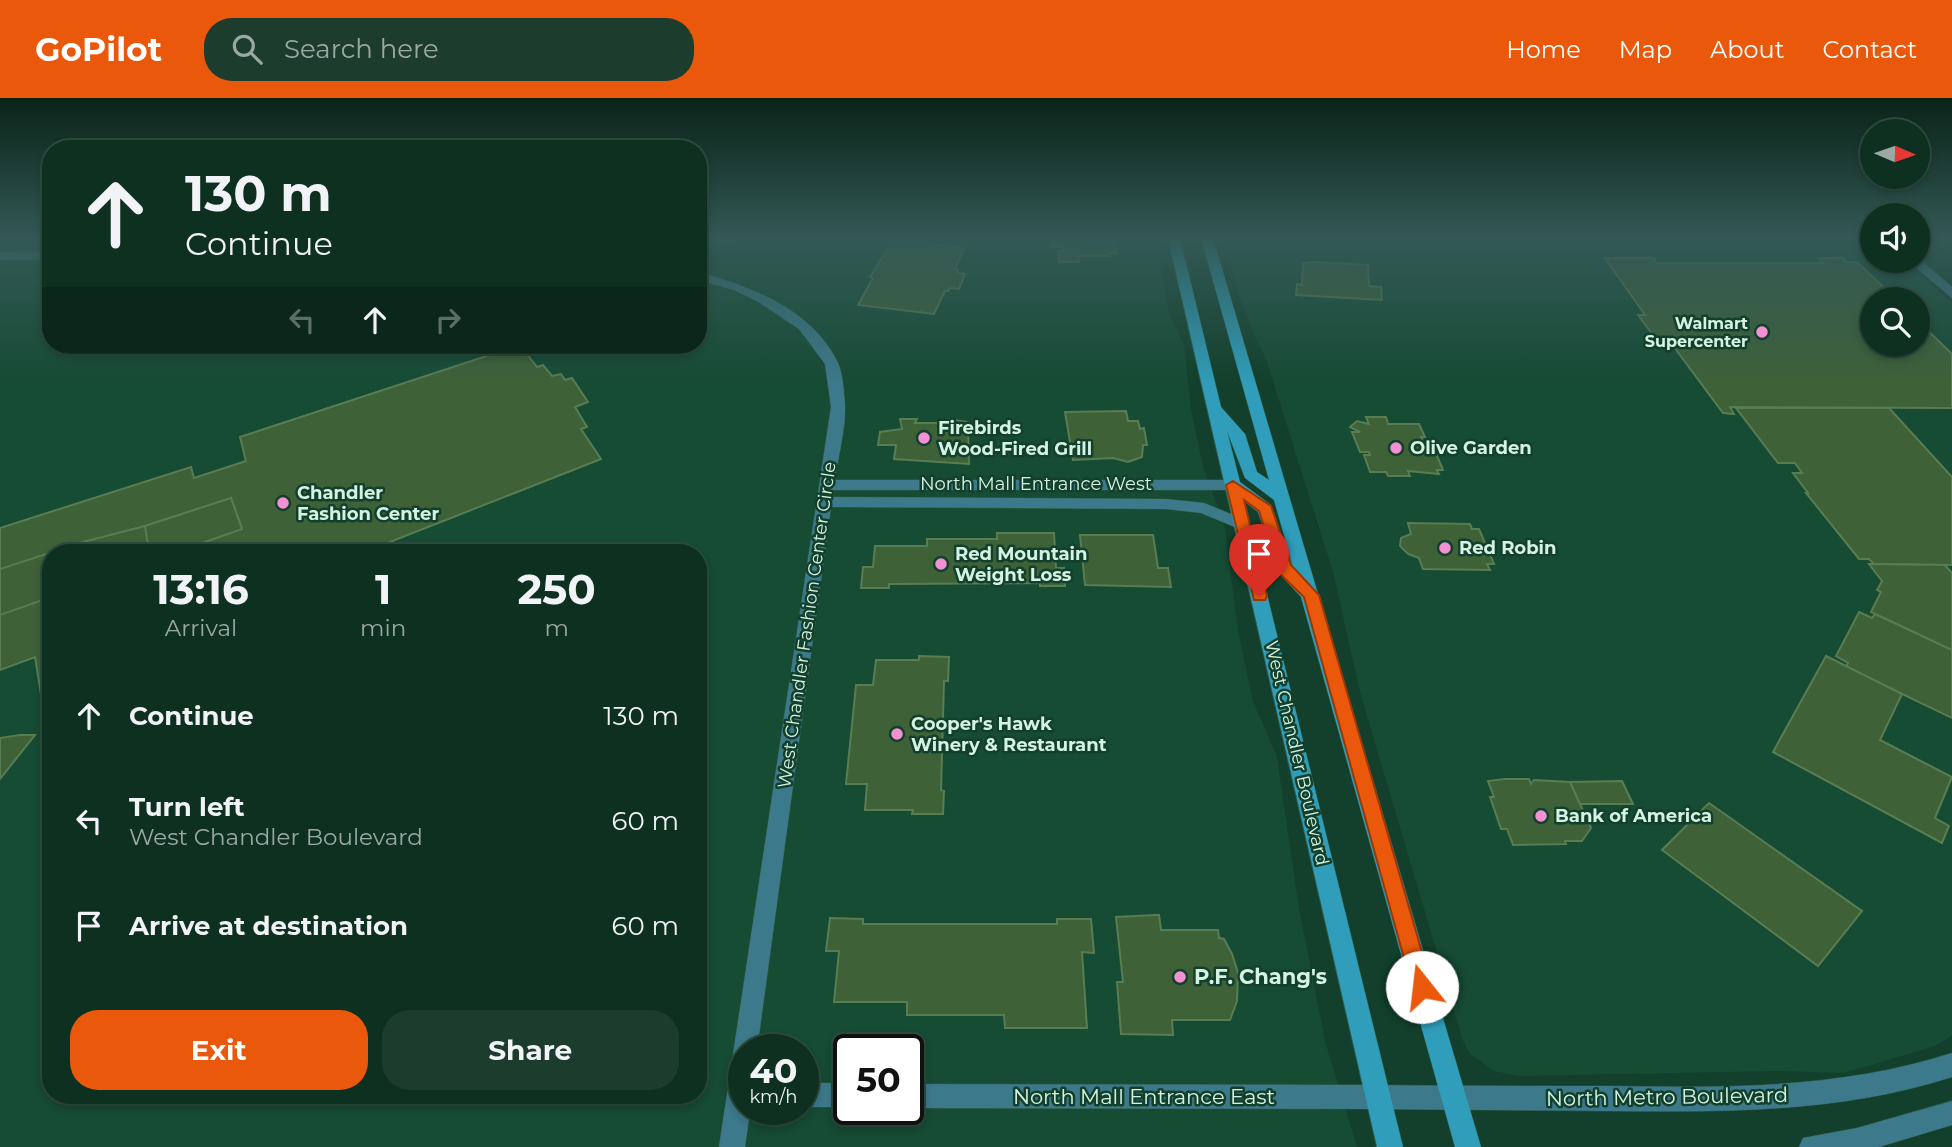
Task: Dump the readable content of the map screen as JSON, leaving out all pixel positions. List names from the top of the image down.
{
  "streets": {
    "main road": ["West Chandler Boulevard"],
    "street": [
      "North Mall Entrance West",
      "West Chandler Fashion Center Circle",
      "North Mall Entrance East",
      "North Metro Boulevard"
    ]
  },
  "crossings": [
    ["North Mall Entrance West", "West Chandler Fashion Center Circle"],
    ["North Mall Entrance West", "West Chandler Boulevard"],
    ["West Chandler Boulevard", "North Mall Entrance East"],
    ["West Chandler Boulevard", "North Metro Boulevard"],
    ["North Mall Entrance East", "North Metro Boulevard"]
  ],
  "places": [
    "Walmart Supercenter",
    "Firebirds Wood-Fired Grill",
    "Olive Garden",
    "Chandler Fashion Center",
    "Red Robin",
    "Red Mountain Weight Loss",
    "Cooper's Hawk Winery & Restaurant",
    "Bank of America",
    "P.F. Chang's"
  ],
  "north": "right",
  "page": {
    "header": "GoPilot",
    "search": "Search here",
    "nav": [
      "Home",
      "Map",
      "About",
      "Contact"
    ],
    "turn": ["130 m", "Continue"],
    "eta": [
      "13:16",
      "Arrival",
      "1",
      "min",
      "250",
      "m"
    ],
    "list": [
      {
        "name": "Continue",
        "value": "130 m"
      },
      {
        "name": "Turn left",
        "note": "West Chandler Boulevard",
        "value": "60 m"
      },
      {
        "name": "Arrive at destination",
        "value": "60 m"
      }
    ],
    "buttons": ["Exit", "Share"],
    "speed": "40 km/h",
    "limit": "50"
  }
}
